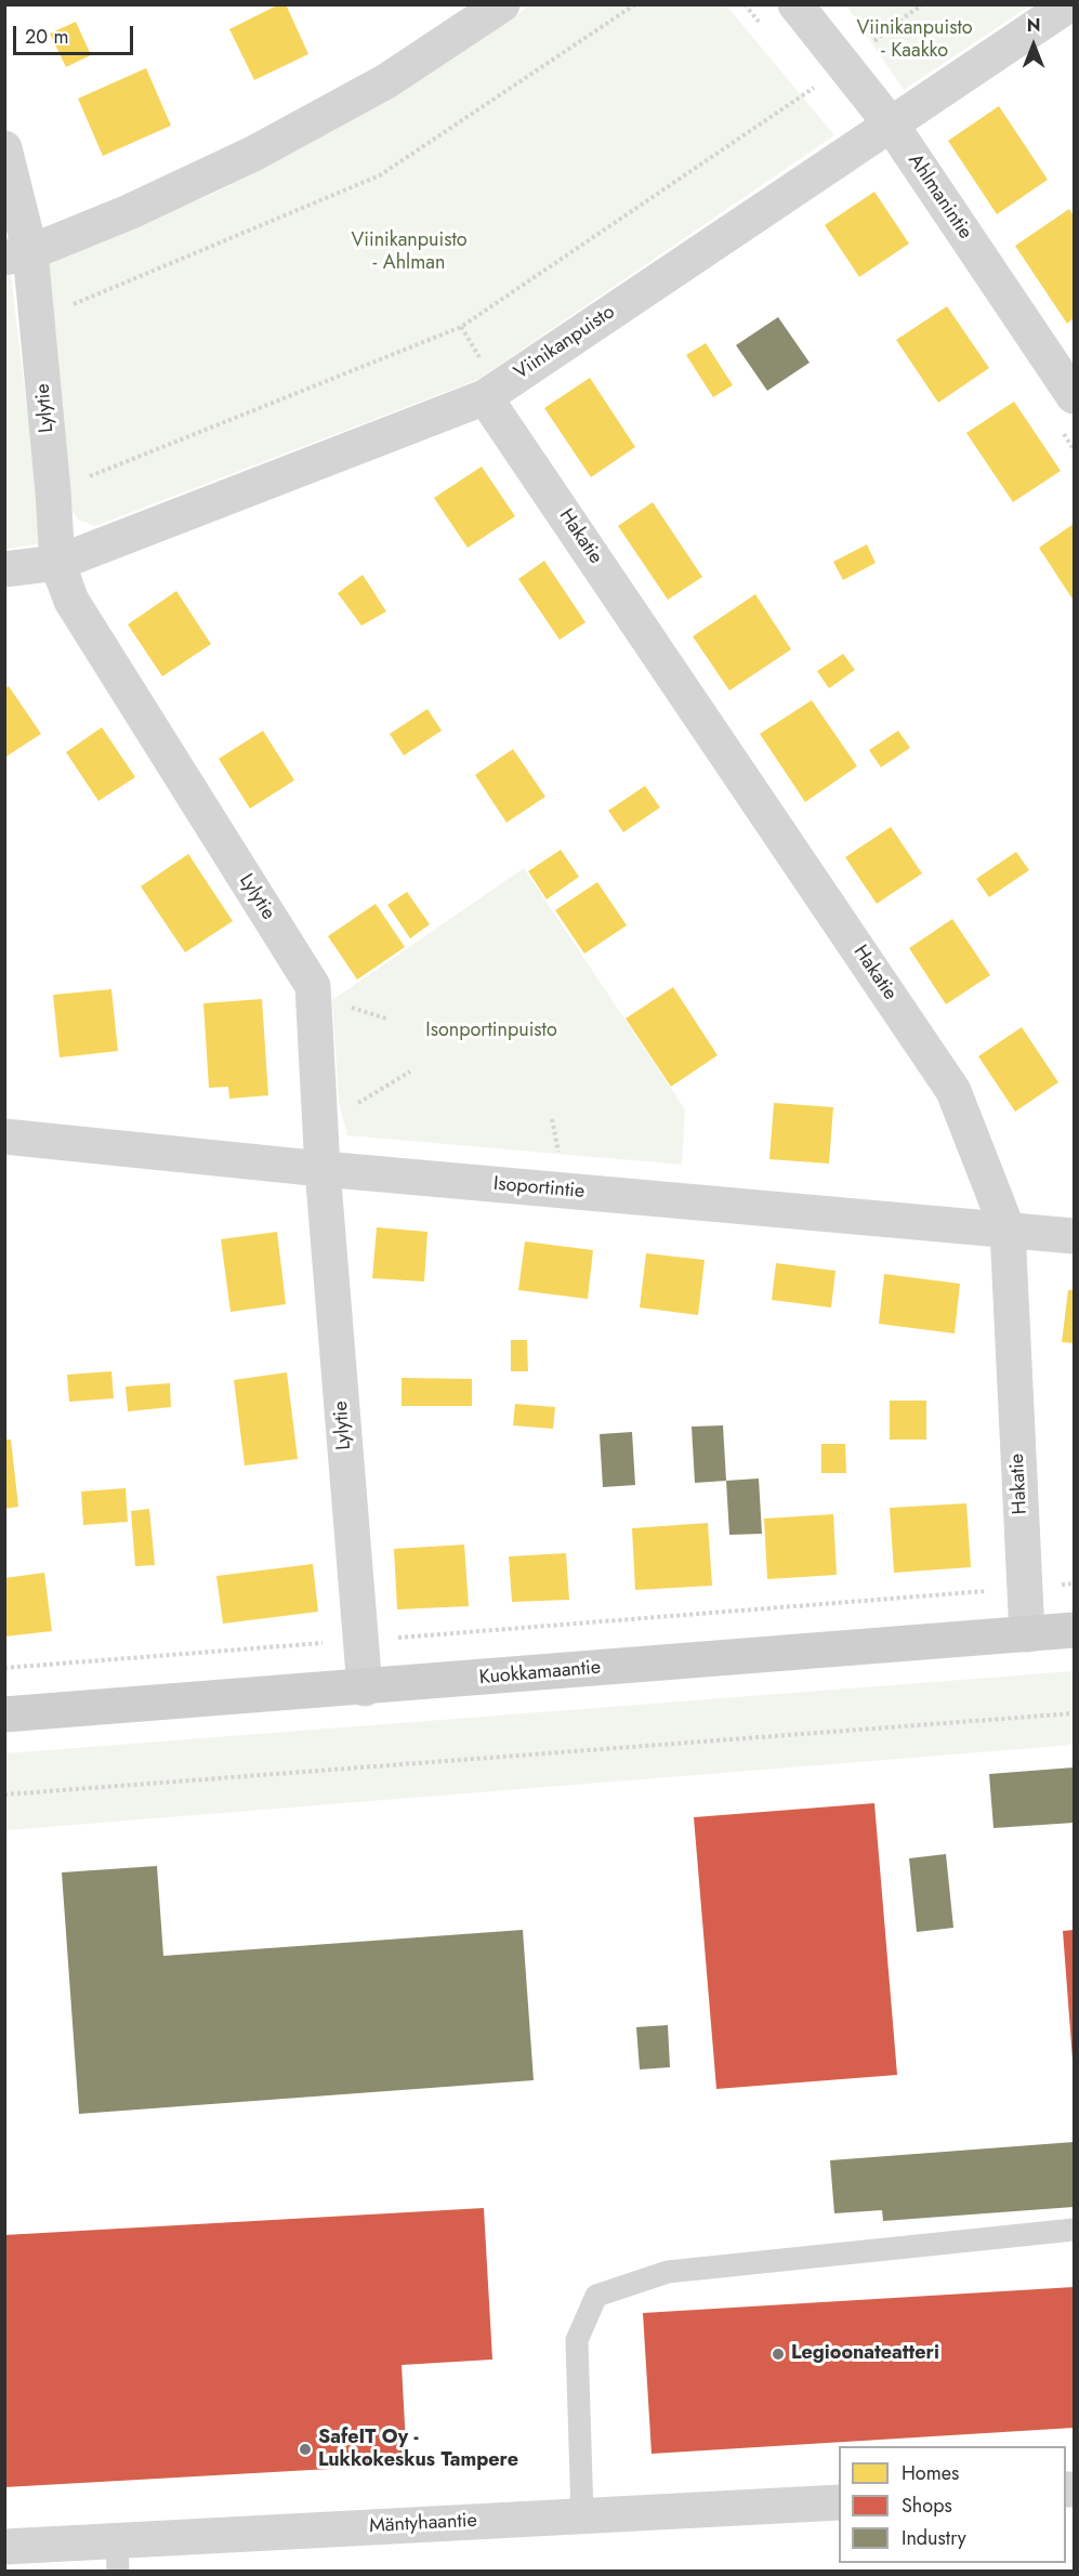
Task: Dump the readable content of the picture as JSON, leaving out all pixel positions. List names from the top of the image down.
{
  "streets": {
    "main road": ["Kuokkamaantie"],
    "street": [
      "Ahlmanintie",
      "Viinikanpuisto",
      "Lylytie",
      "Hakatie",
      "Isoportintie",
      "Mäntyhaantie"
    ]
  },
  "crossings": [
    ["Ahlmanintie", "Viinikanpuisto"],
    ["Viinikanpuisto", "Lylytie"],
    ["Viinikanpuisto", "Hakatie"],
    ["Lylytie", "Isoportintie"],
    ["Lylytie", "Kuokkamaantie"],
    ["Hakatie", "Isoportintie"],
    ["Hakatie", "Kuokkamaantie"]
  ],
  "parks": ["Viinikanpuisto - Kaakko", "Viinikanpuisto - Ahlman", "Isonportinpuisto"],
  "places": ["Legioonateatteri", "SafeIT Oy - Lukkokeskus Tampere"],
  "legend": ["Homes", "Shops", "Industry"],
  "scale_bar": "20 m",
  "north": "top"
}
